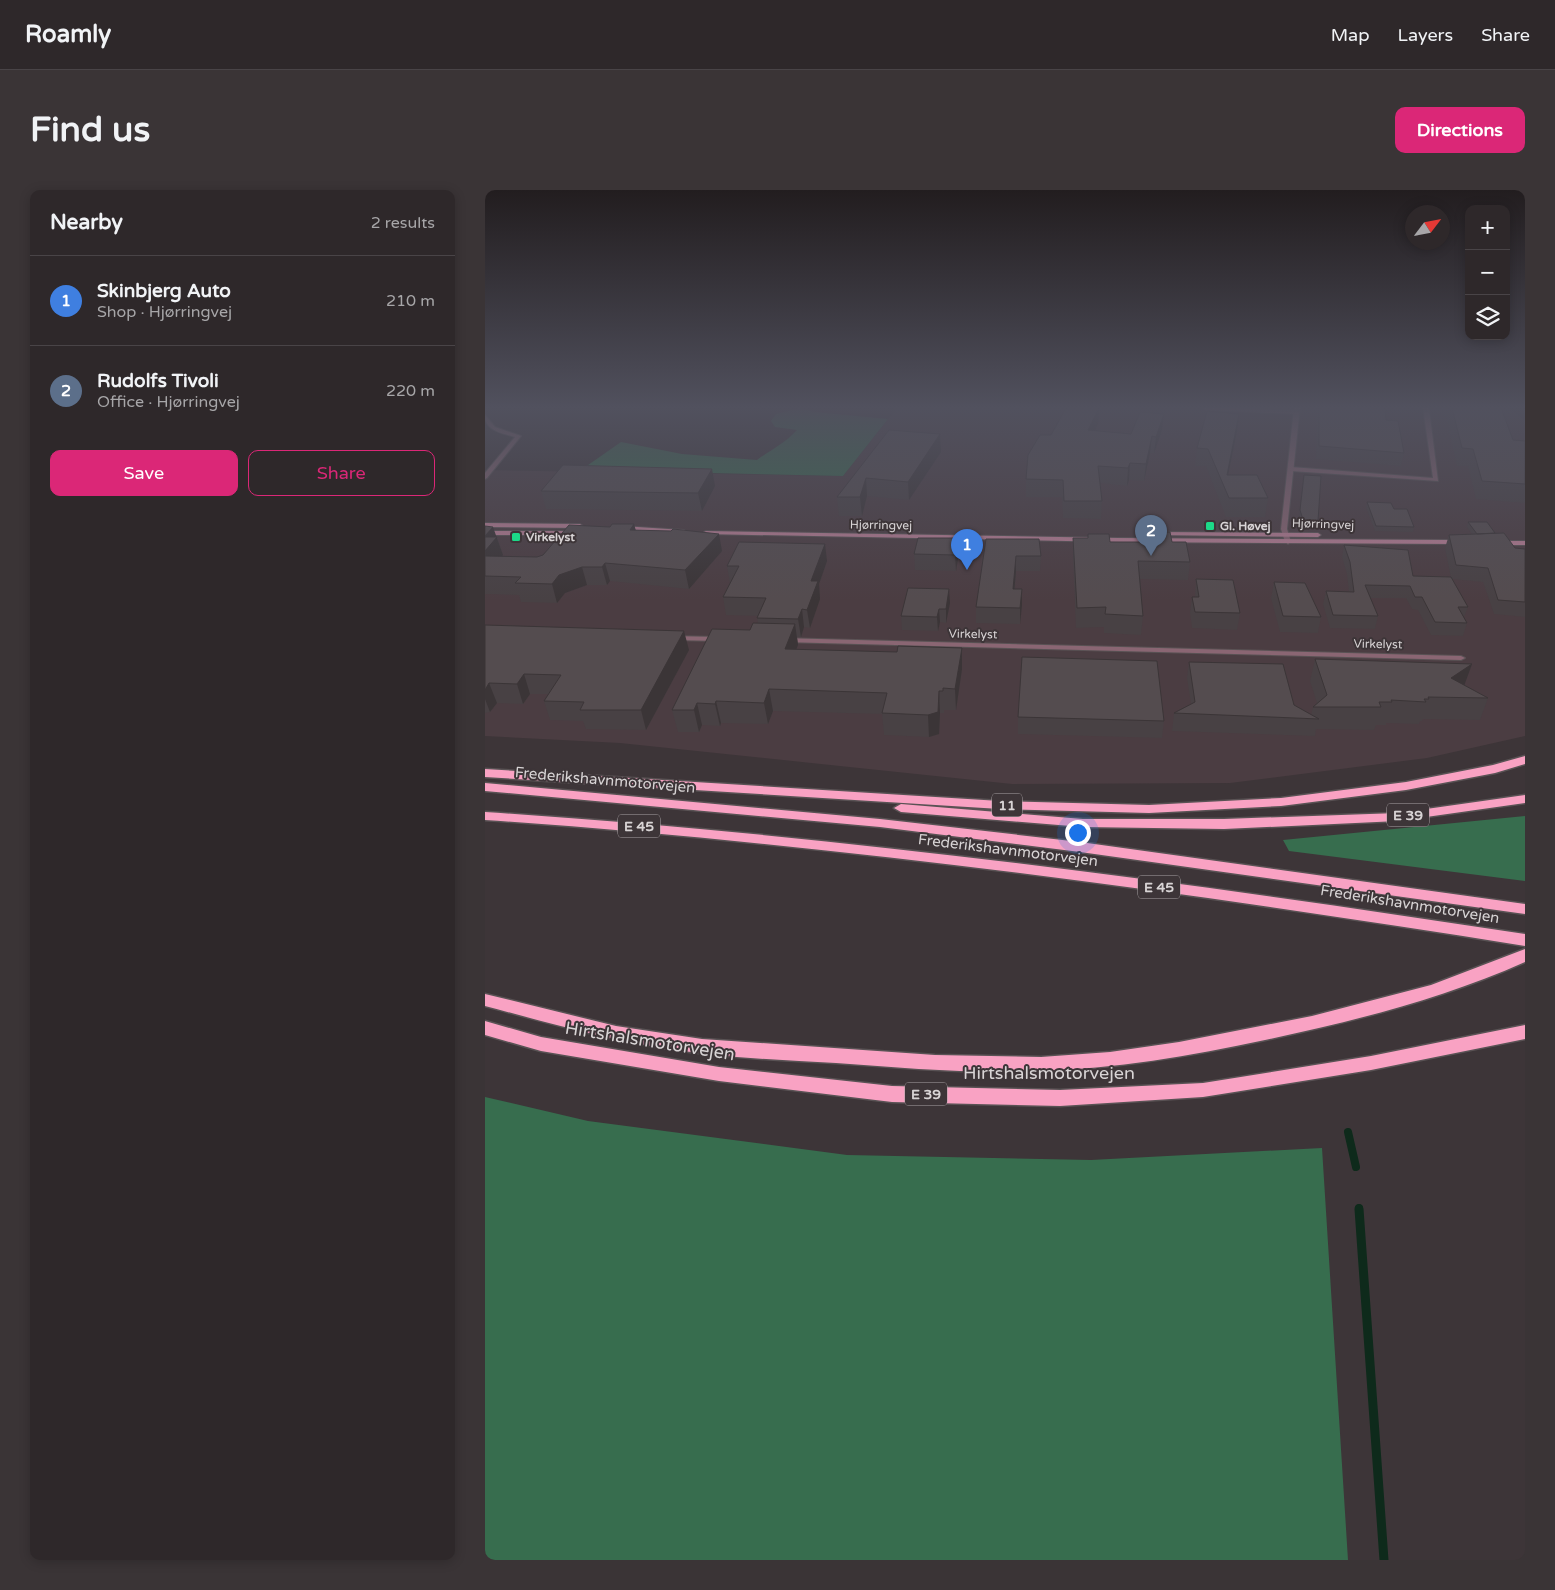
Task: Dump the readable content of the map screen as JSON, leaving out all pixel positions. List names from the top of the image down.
{
  "streets": {
    "highway": [
      "Frederikshavnmotorvejen",
      "11",
      "E 39",
      "E 45",
      "Hirtshalsmotorvejen"
    ],
    "main road": ["Hjørringvej"],
    "street": ["Virkelyst"]
  },
  "crossings": [
    ["11", "E 39"]
  ],
  "places": {
    "transit": ["Gl. Høvej", "Virkelyst"]
  },
  "north": "top right",
  "page": {
    "header": "Roamly",
    "nav": ["Map", "Layers", "Share"],
    "buttons": [
      "Directions",
      ["Save", "Share"]
    ],
    "title": "Find us",
    "heading": ["Nearby", "2 results"],
    "map_buttons": ["+", "−"],
    "list": [
      {
        "mark": "1",
        "name": "Skinbjerg Auto",
        "note": "Shop · Hjørringvej",
        "value": "210 m"
      },
      {
        "mark": "2",
        "name": "Rudolfs Tivoli",
        "note": "Office · Hjørringvej",
        "value": "220 m"
      }
    ],
    "pins": ["2", "1"]
  }
}
